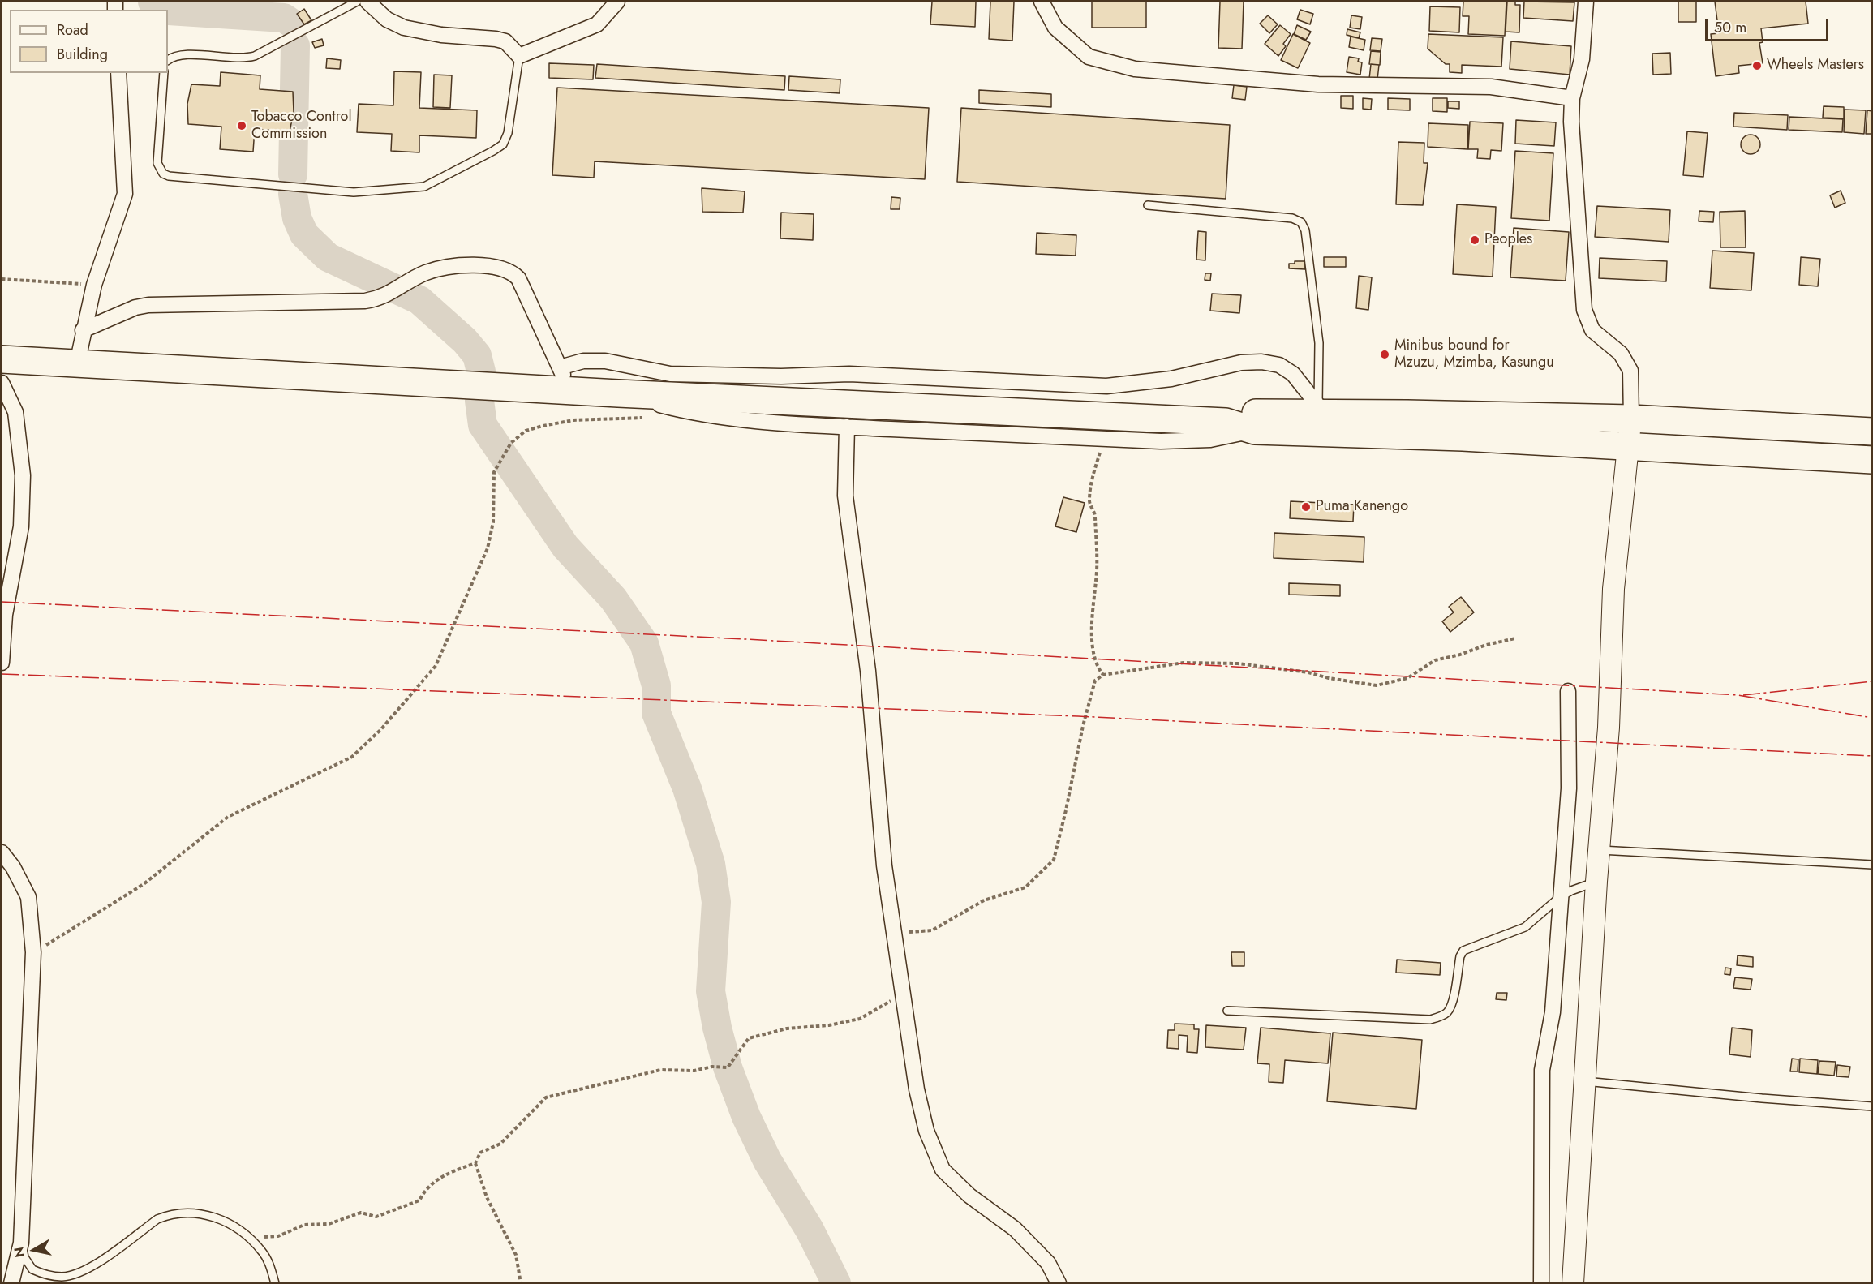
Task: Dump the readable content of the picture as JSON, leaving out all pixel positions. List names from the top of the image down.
{
  "places": [
    "Wheels Masters",
    "Tobacco Control Commission",
    "Peoples",
    "Minibus bound for Mzuzu, Mzimba, Kasungu",
    "Puma Kanengo"
  ],
  "legend": ["Road", "Building"],
  "scale_bar": "50 m",
  "north": "left"
}
